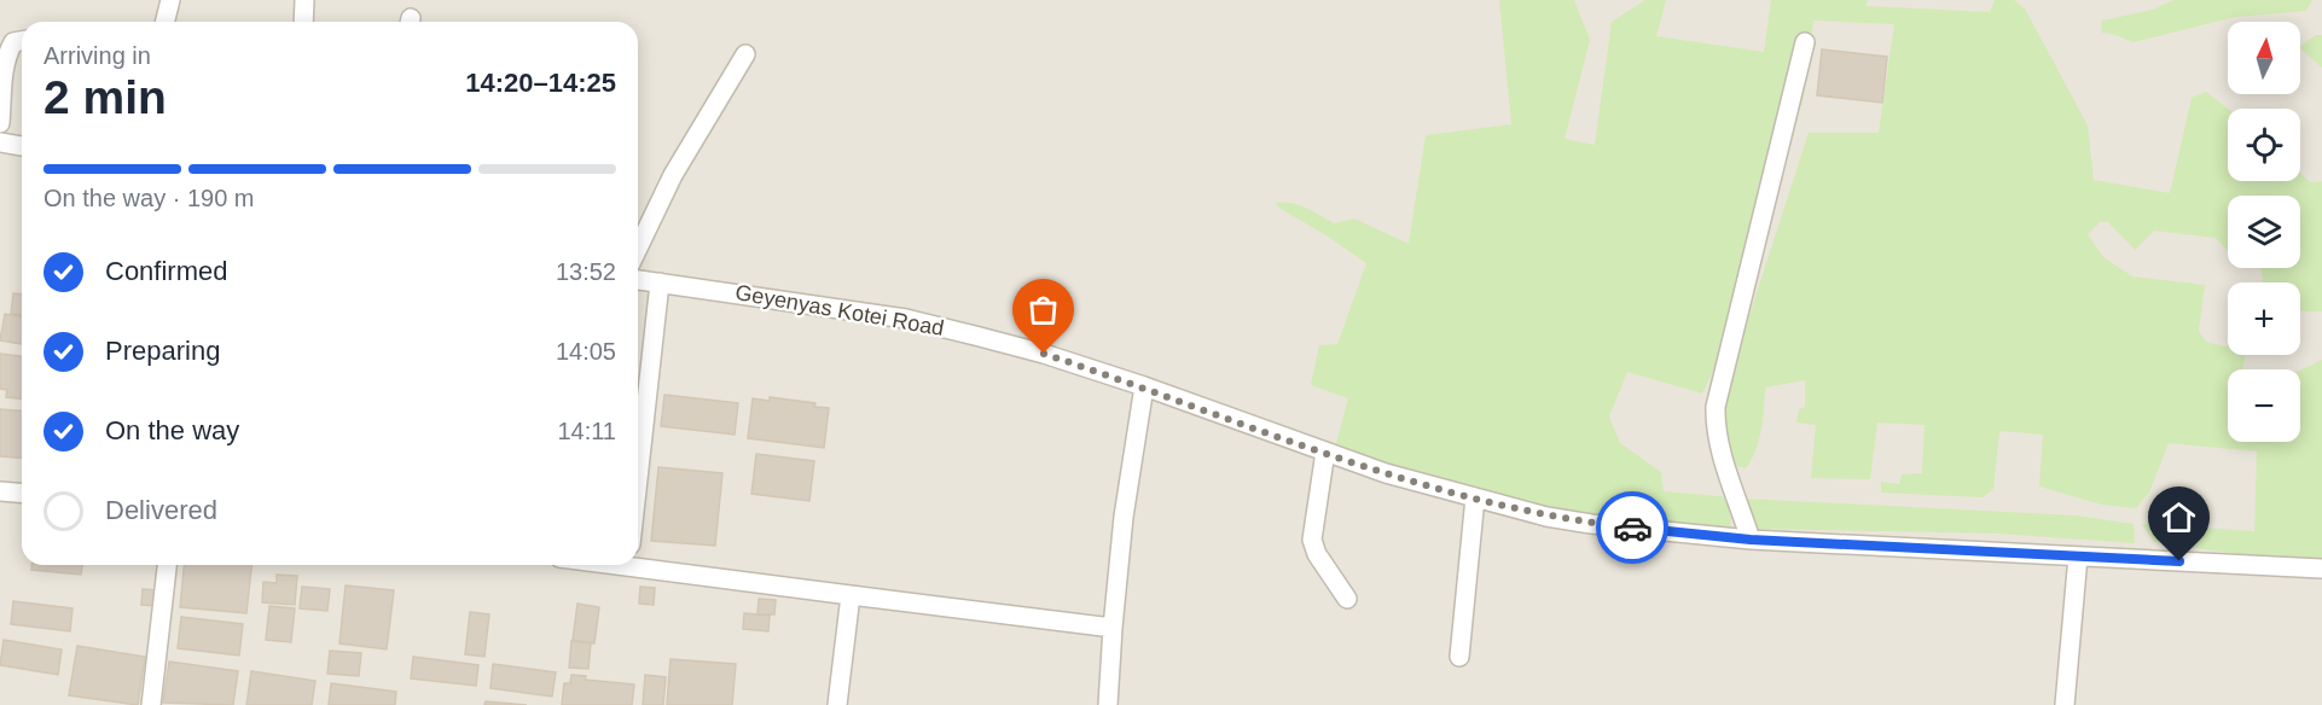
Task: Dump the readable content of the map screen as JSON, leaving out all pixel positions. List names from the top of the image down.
{
  "streets": {
    "street": ["Geyenyas Kotei Road"]
  },
  "north": "top",
  "page": {
    "map_buttons": ["+", "−"],
    "heading": ["2 min", "Arriving in", "14:20–14:25"],
    "bar": "On the way · 190 m",
    "list": [
      ["Confirmed", "13:52"],
      ["Preparing", "14:05"],
      ["On the way", "14:11"],
      "Delivered"
    ]
  }
}
